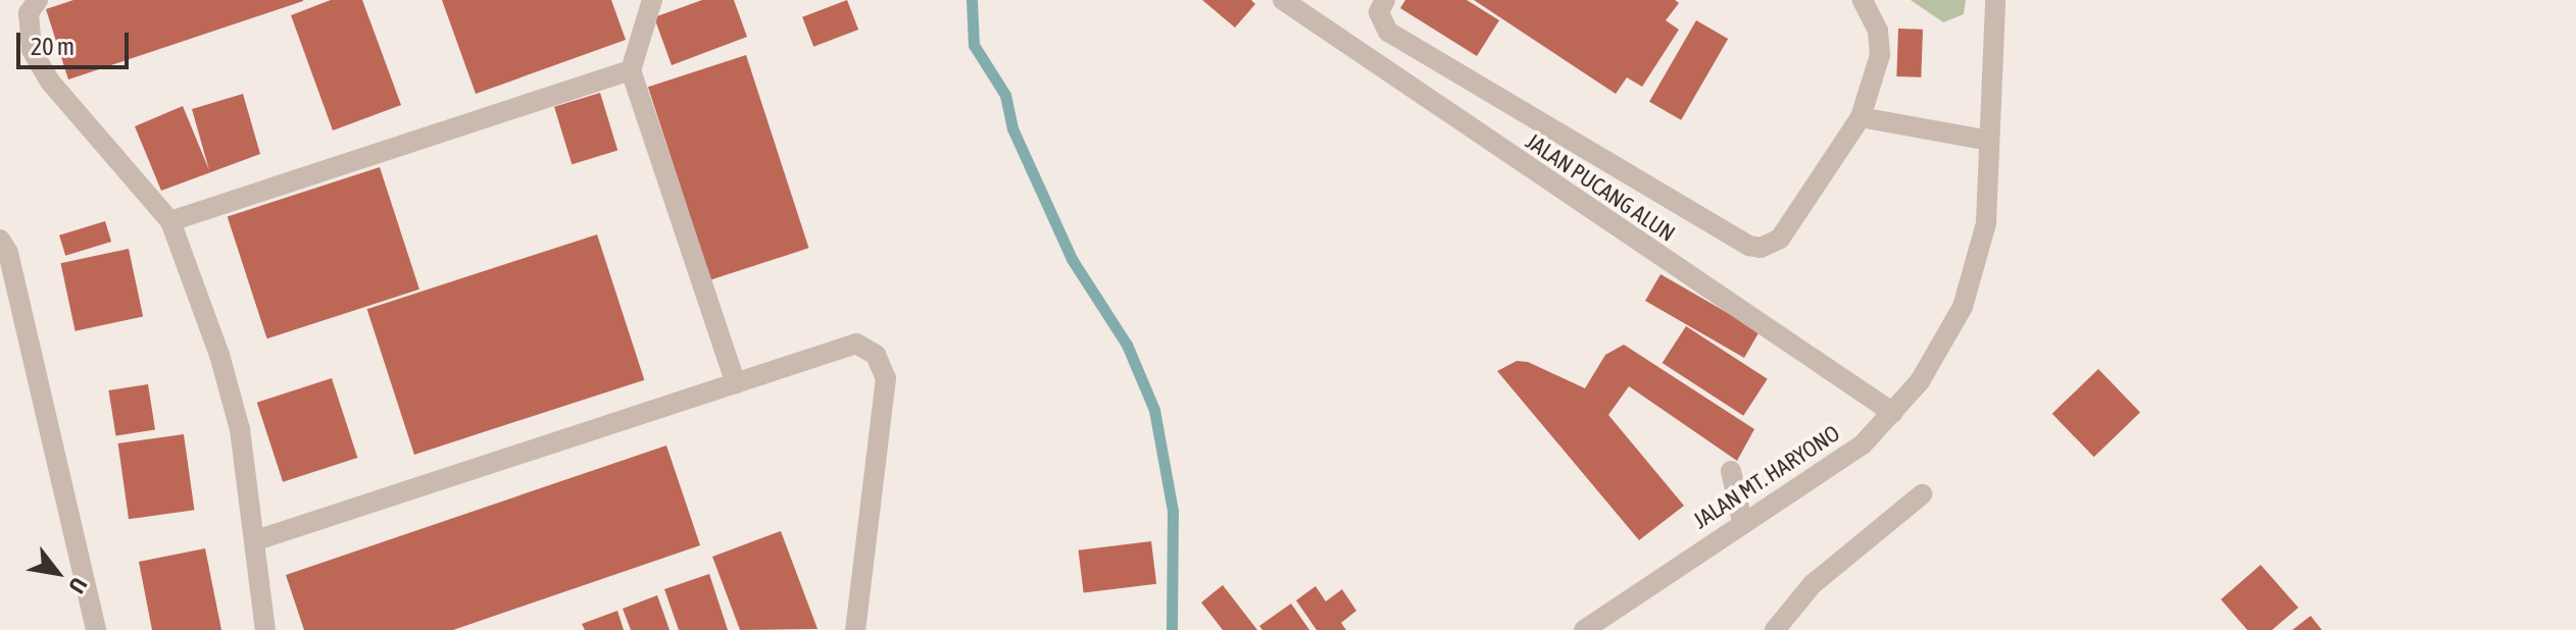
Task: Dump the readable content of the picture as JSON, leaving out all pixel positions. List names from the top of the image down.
{
  "streets": {
    "street": ["JALAN PUCANG ALUN", "JALAN MT. HARYONO"]
  },
  "crossings": [
    ["JALAN PUCANG ALUN", "JALAN MT. HARYONO"]
  ],
  "scale_bar": "20 m",
  "north": "bottom right"
}
